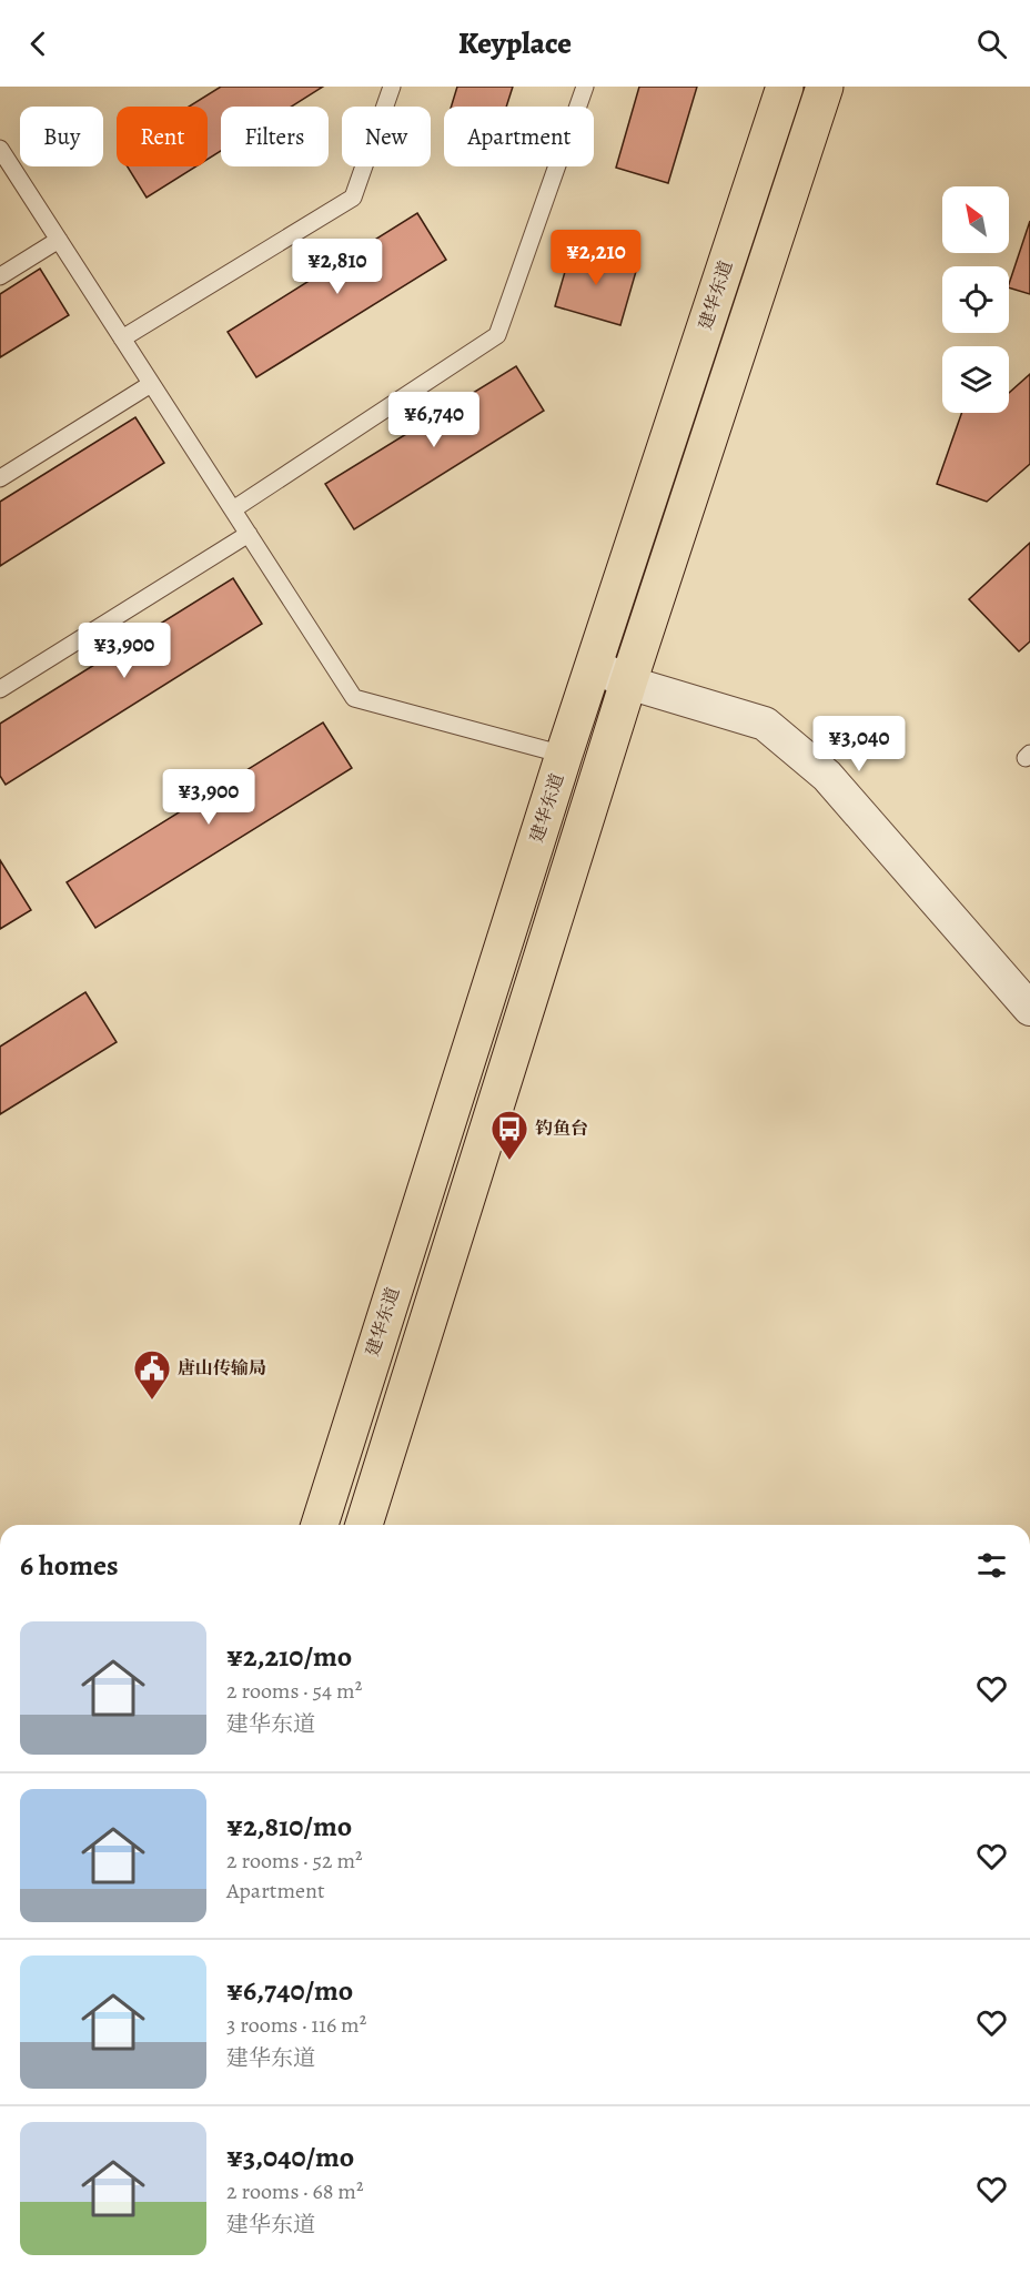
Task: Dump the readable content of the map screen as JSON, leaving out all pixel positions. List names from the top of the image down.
{
  "streets": {
    "main road": ["建华东道"]
  },
  "places": {
    "bus stop": ["钓鱼台"],
    "public building": ["唐山传输局"]
  },
  "north": "top left",
  "page": {
    "header": "Keyplace",
    "chip": [
      "Buy",
      "Rent",
      "Filters",
      "New",
      "Apartment"
    ],
    "price": [
      "¥2,210",
      "¥2,810",
      "¥6,740",
      "¥3,900",
      "¥3,040",
      "¥3,900"
    ],
    "heading": "6 homes",
    "list": [
      {
        "name": "¥2,210/mo",
        "note": "2 rooms · 54 m² · 建华东道"
      },
      {
        "name": "¥2,810/mo",
        "note": "2 rooms · 52 m² · Apartment"
      },
      {
        "name": "¥6,740/mo",
        "note": "3 rooms · 116 m² · 建华东道"
      },
      {
        "name": "¥3,040/mo",
        "note": "2 rooms · 68 m² · 建华东道"
      }
    ]
  }
}
